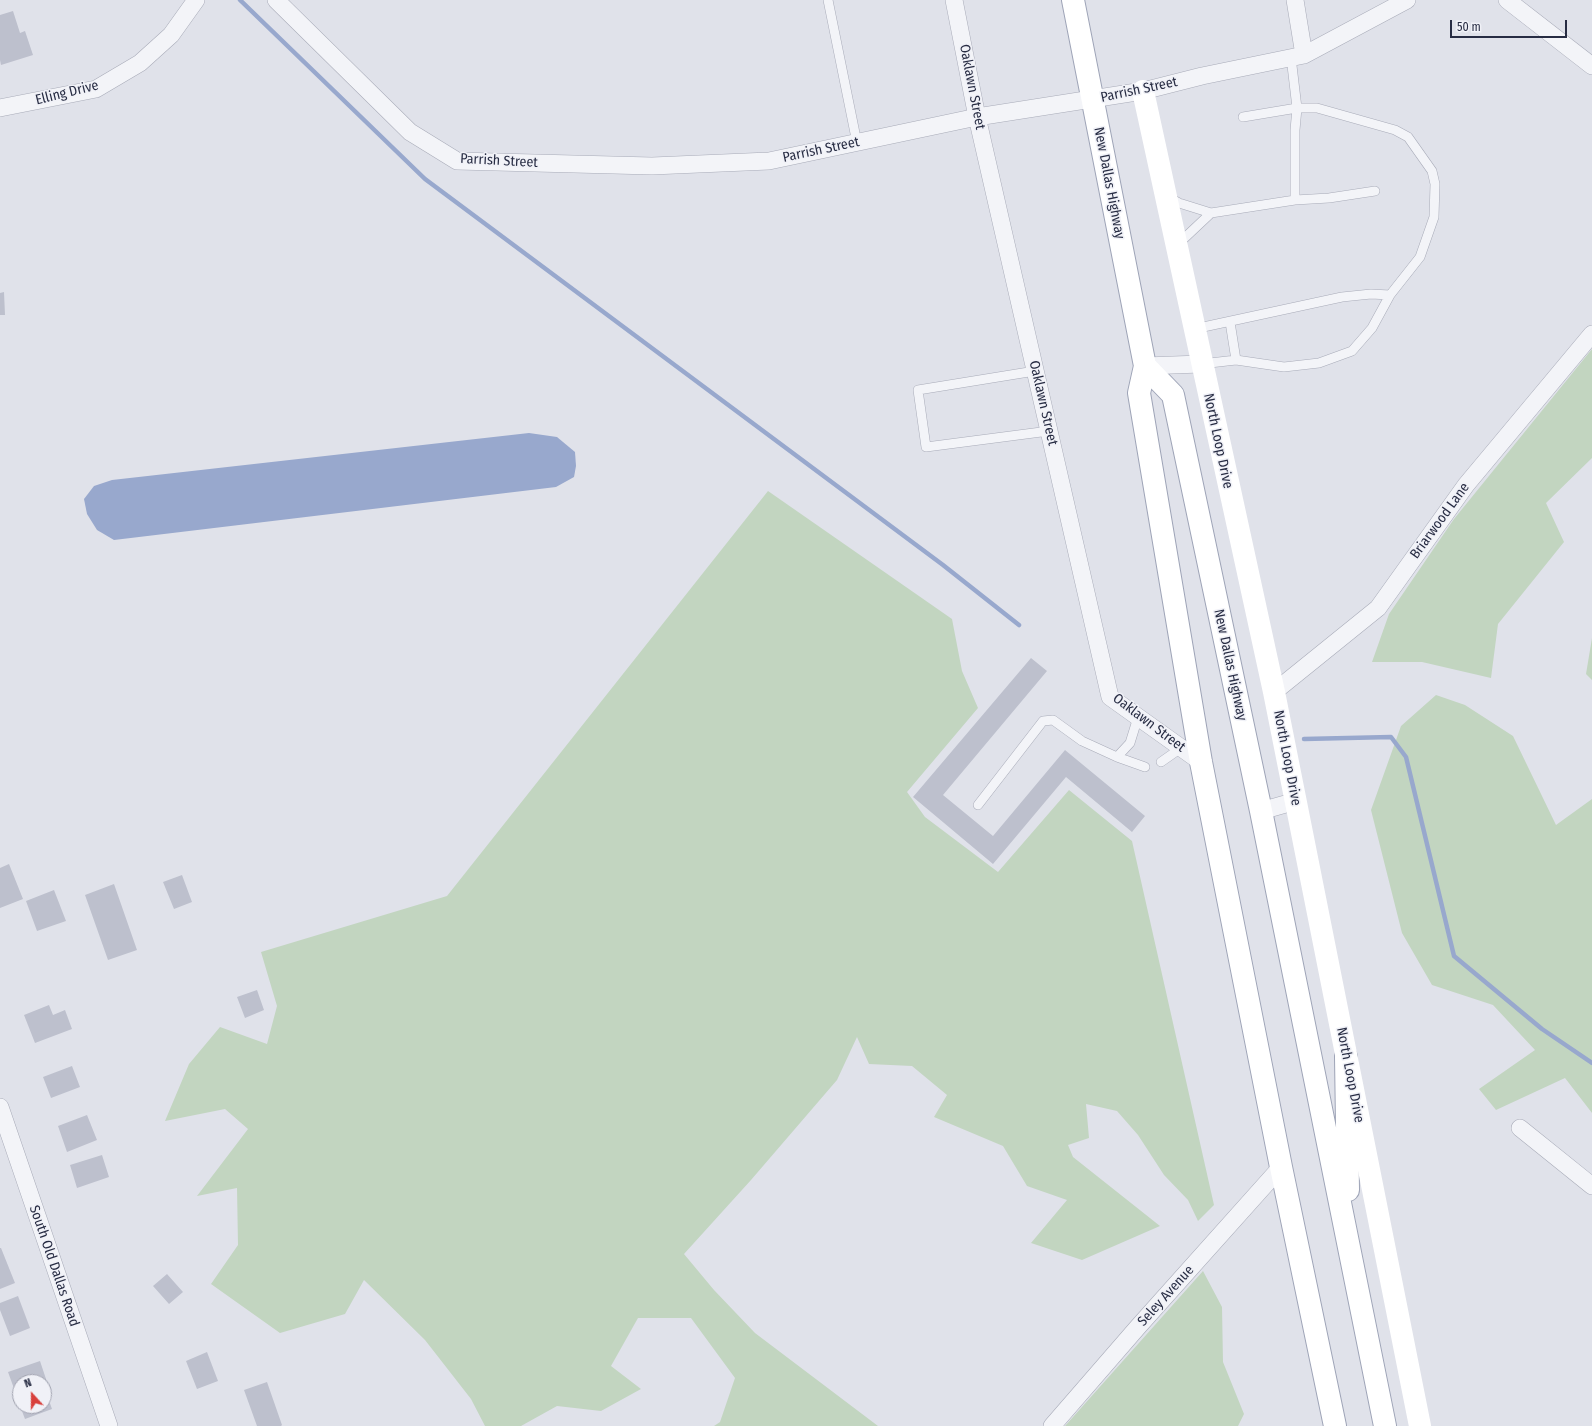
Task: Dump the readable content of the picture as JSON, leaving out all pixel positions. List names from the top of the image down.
{
  "streets": {
    "main road": ["New Dallas Highway", "North Loop Drive"],
    "street": [
      "Oaklawn Street",
      "Parrish Street",
      "Elling Drive",
      "Briarwood Lane",
      "South Old Dallas Road",
      "Seley Avenue"
    ]
  },
  "crossings": [
    ["Oaklawn Street", "Parrish Street"],
    ["Oaklawn Street", "New Dallas Highway"],
    ["Parrish Street", "New Dallas Highway"],
    ["Parrish Street", "North Loop Drive"],
    ["North Loop Drive", "Briarwood Lane"]
  ],
  "scale_bar": "50 m",
  "north": "top"
}
